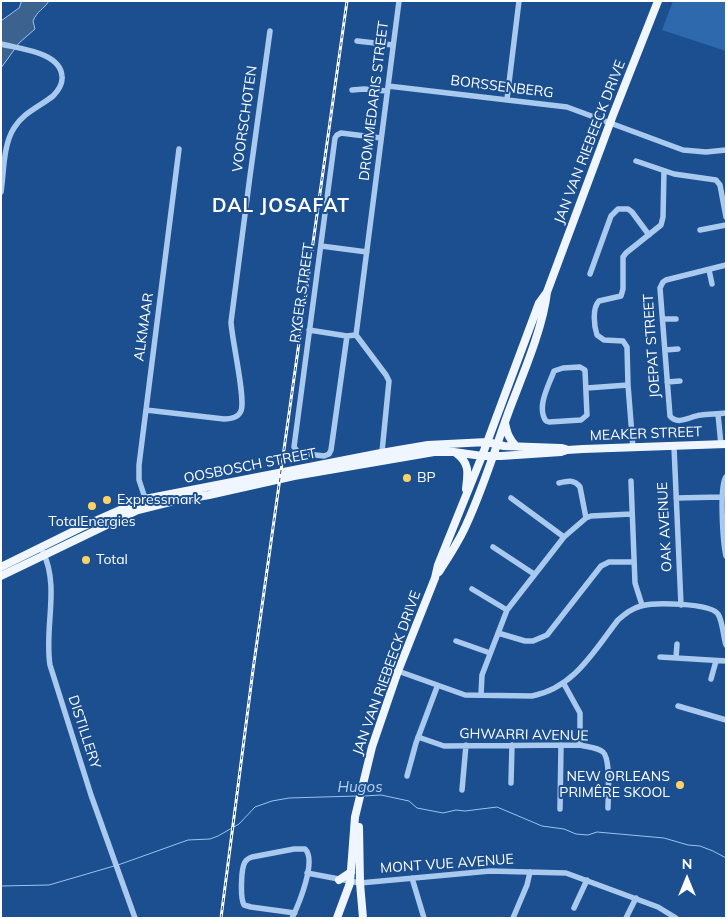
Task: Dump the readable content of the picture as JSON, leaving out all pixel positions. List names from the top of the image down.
{
  "streets": {
    "main road": ["JAN VAN RIEBEECK DRIVE", "MEAKER STREET", "OOSBOSCH STREET"],
    "street": [
      "BORSSENBERG",
      "DROMMEDARIS STREET",
      "VOORSCHOTEN",
      "RYGER STREET",
      "ALKMAAR",
      "JOEPAT STREET",
      "OAK AVENUE",
      "DISTILLERY",
      "GHWARRI AVENUE",
      "MONT VUE AVENUE"
    ]
  },
  "crossings": [
    ["BORSSENBERG", "DROMMEDARIS STREET"],
    ["BORSSENBERG", "JAN VAN RIEBEECK DRIVE"],
    ["DROMMEDARIS STREET", "RYGER STREET"],
    ["VOORSCHOTEN", "ALKMAAR"],
    ["JAN VAN RIEBEECK DRIVE", "MEAKER STREET"],
    ["JAN VAN RIEBEECK DRIVE", "OOSBOSCH STREET"],
    ["JAN VAN RIEBEECK DRIVE", "MONT VUE AVENUE"],
    ["ALKMAAR", "OOSBOSCH STREET"],
    ["MEAKER STREET", "OOSBOSCH STREET"],
    ["MEAKER STREET", "OAK AVENUE"],
    ["OOSBOSCH STREET", "DISTILLERY"]
  ],
  "districts": ["DAL JOSAFAT"],
  "water": ["Hugos"],
  "places": [
    "BP",
    "Expressmark",
    "TotalEnergies",
    "Total",
    "NEW ORLEANS PRIMÊRE SKOOL"
  ],
  "north": "top"
}
